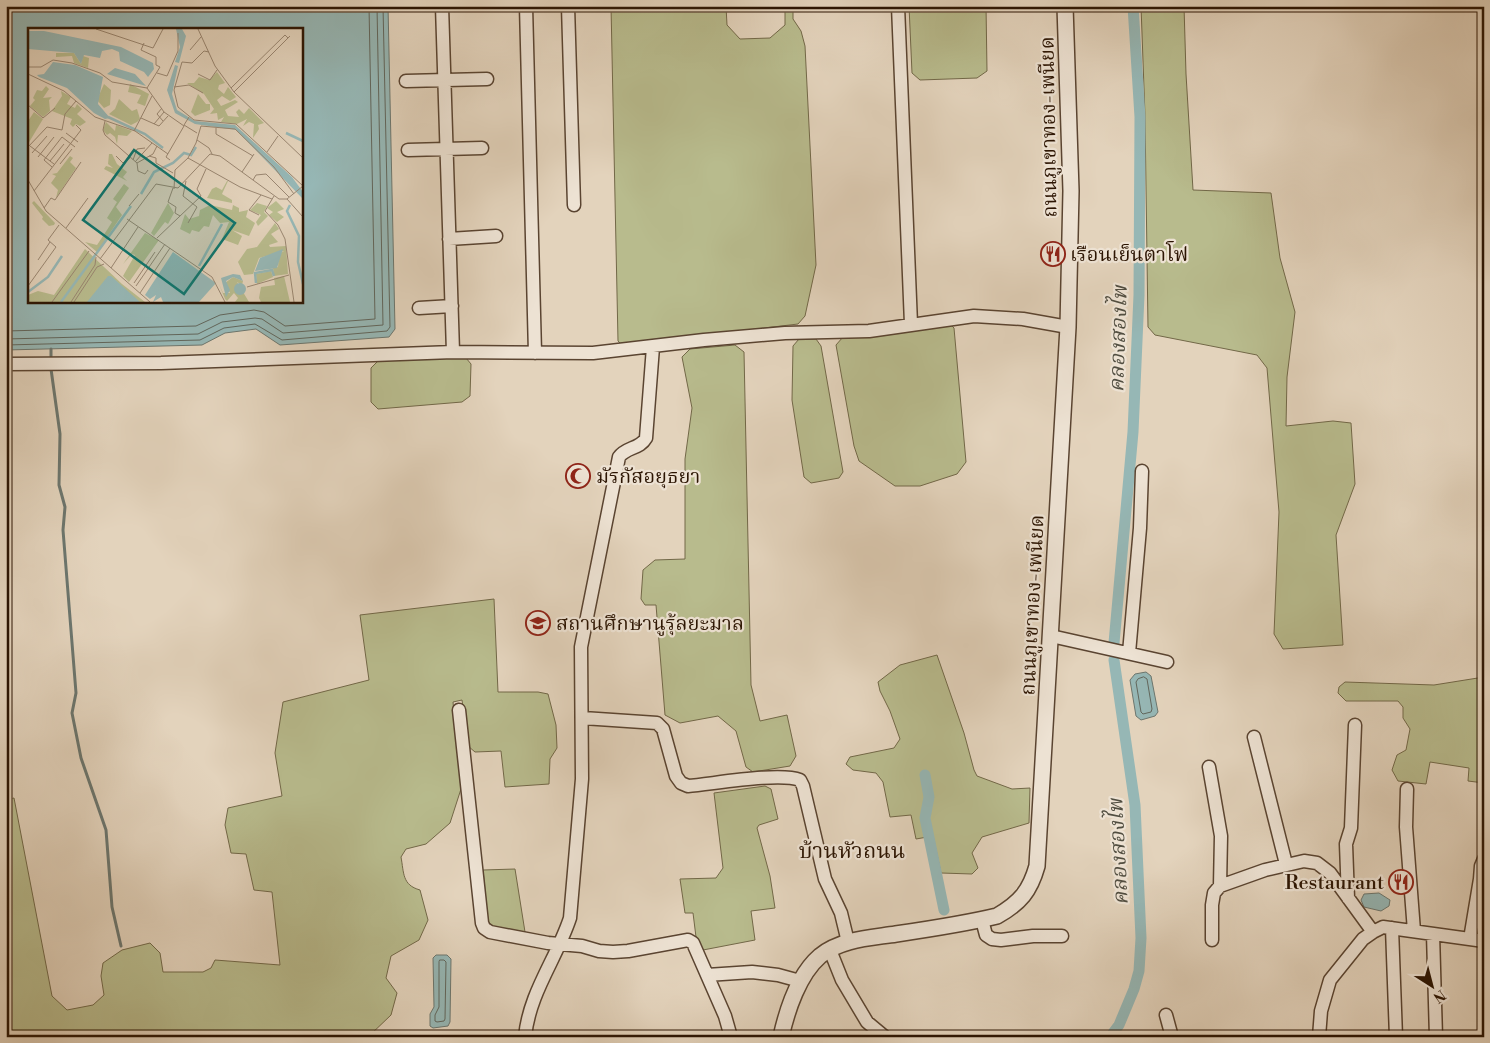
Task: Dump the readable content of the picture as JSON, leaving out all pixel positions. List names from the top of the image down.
{
  "streets": {
    "street": ["ถนนภูเขาทอง-เพนียด"]
  },
  "districts": ["บ้านหัวถนน"],
  "water": ["คลองสองไพ"],
  "places": {
    "restaurant": ["เรือนเย็นตาโฟ", "Restaurant"],
    "mosque": ["มัรกัสอยุธยา"],
    "school or university": ["สถานศึกษานูรุ้ลยะมาล"]
  },
  "north": "bottom right"
}
